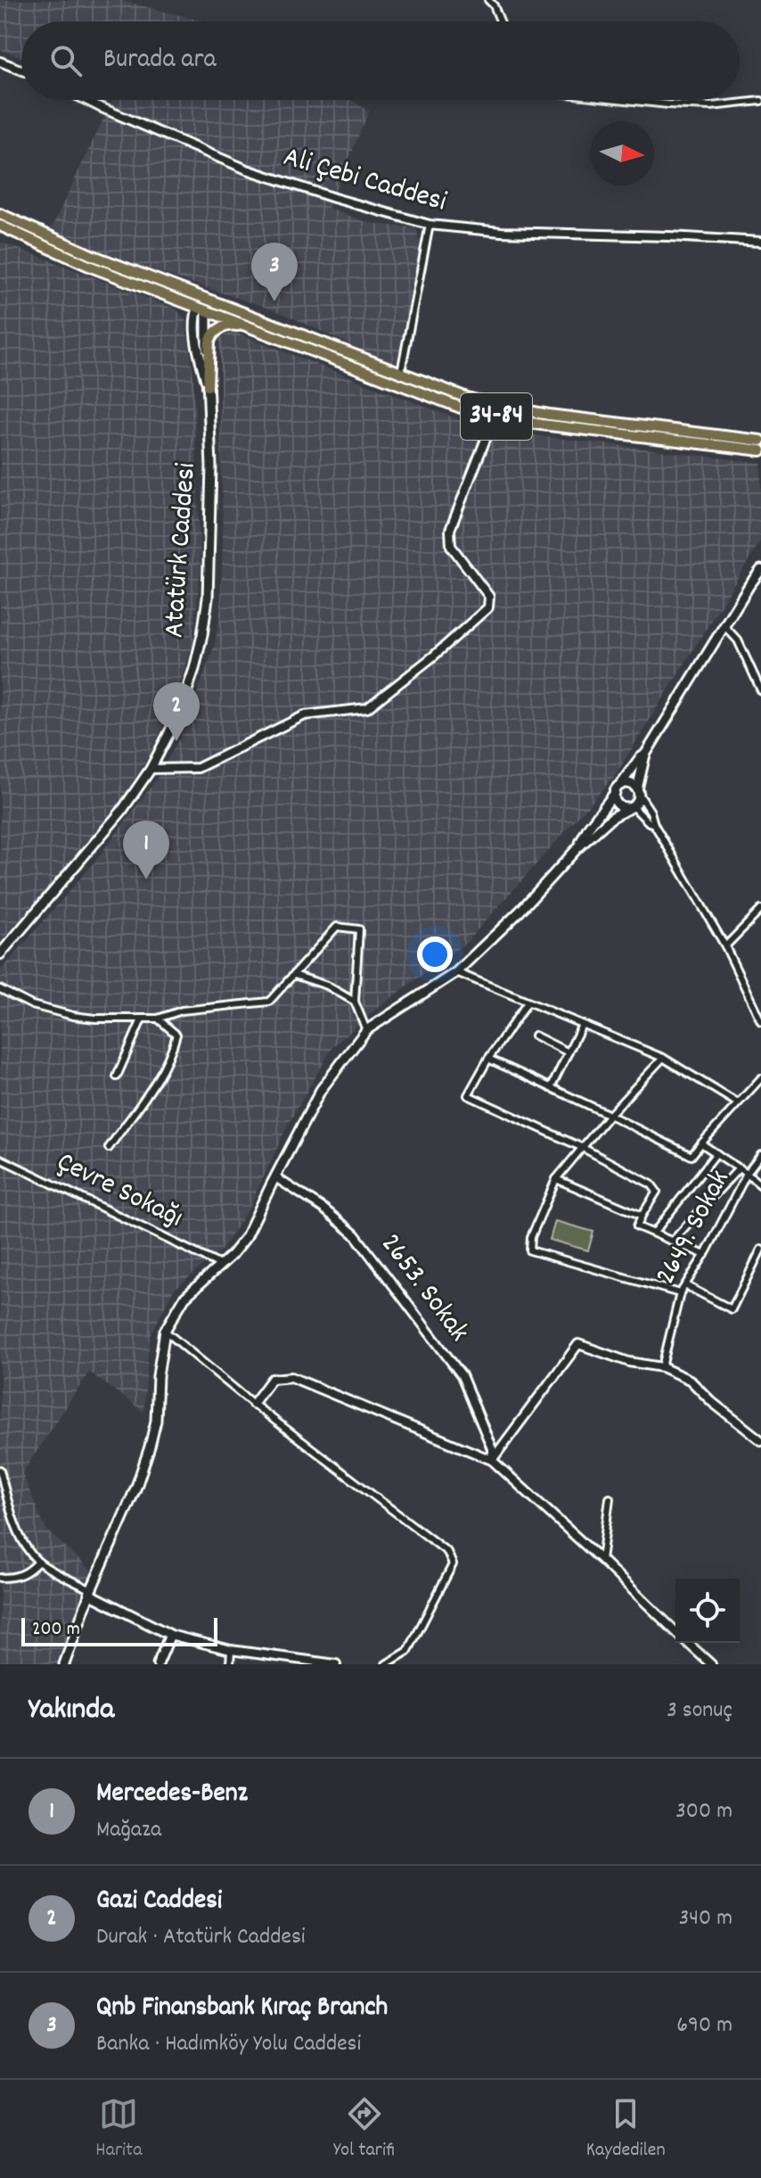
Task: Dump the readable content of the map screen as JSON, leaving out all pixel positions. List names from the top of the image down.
{
  "streets": {
    "main road": ["34-84", "Atatürk Caddesi"],
    "street": [
      "Ali Çebi Caddesi",
      "Çevre Sokağı",
      "2649. Sokak",
      "2653. Sokak"
    ]
  },
  "crossings": [
    ["34-84", "Atatürk Caddesi"]
  ],
  "scale_bar": "200 m",
  "north": "right",
  "page": {
    "search": "Burada ara",
    "pins": ["3", "2", "1"],
    "scale": "200 m",
    "heading": ["Yakında", "3 sonuç"],
    "list": [
      {
        "mark": "1",
        "name": "Mercedes-Benz",
        "note": "Mağaza",
        "value": "300 m"
      },
      {
        "mark": "2",
        "name": "Gazi Caddesi",
        "note": "Durak · Atatürk Caddesi",
        "value": "340 m"
      },
      {
        "mark": "3",
        "name": "Qnb Finansbank Kıraç Branch",
        "note": "Banka · Hadımköy Yolu Caddesi",
        "value": "690 m"
      }
    ],
    "nav": ["Harita", "Yol tarifi", "Kaydedilen"]
  }
}
